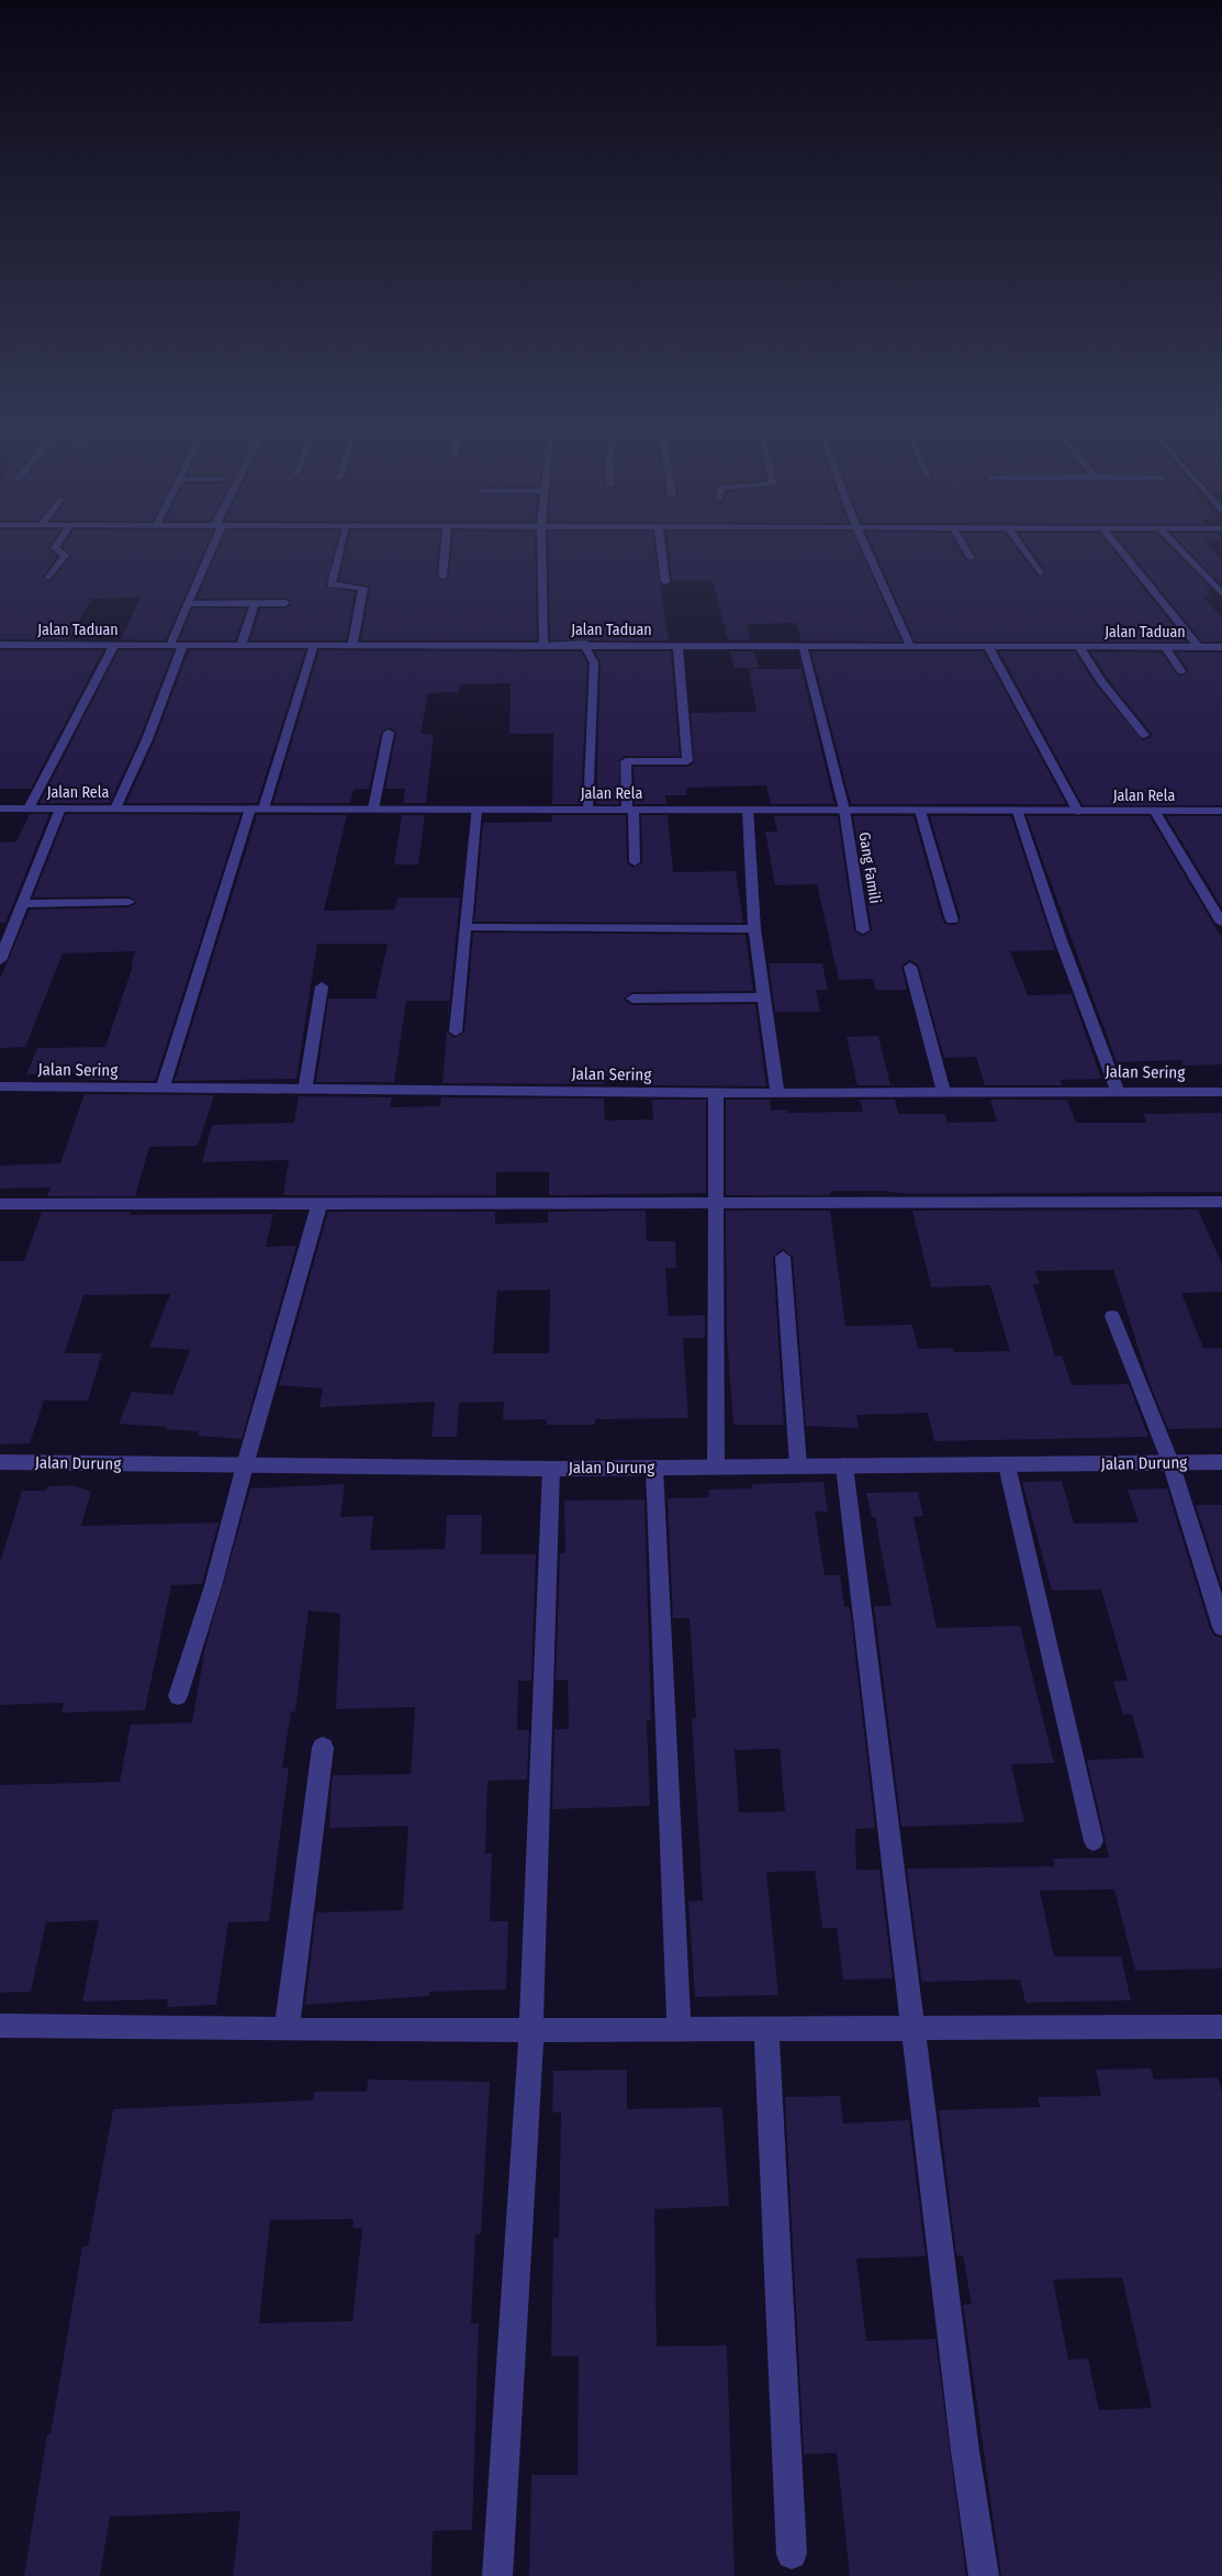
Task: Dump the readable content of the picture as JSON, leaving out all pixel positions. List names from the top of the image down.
{
  "streets": {
    "street": [
      "Jalan Taduan",
      "Jalan Rela",
      "Gang Famili",
      "Jalan Sering",
      "Jalan Durung"
    ]
  },
  "crossings": [
    ["Jalan Taduan", "Gang Famili"],
    ["Jalan Rela", "Gang Famili"]
  ]
}
